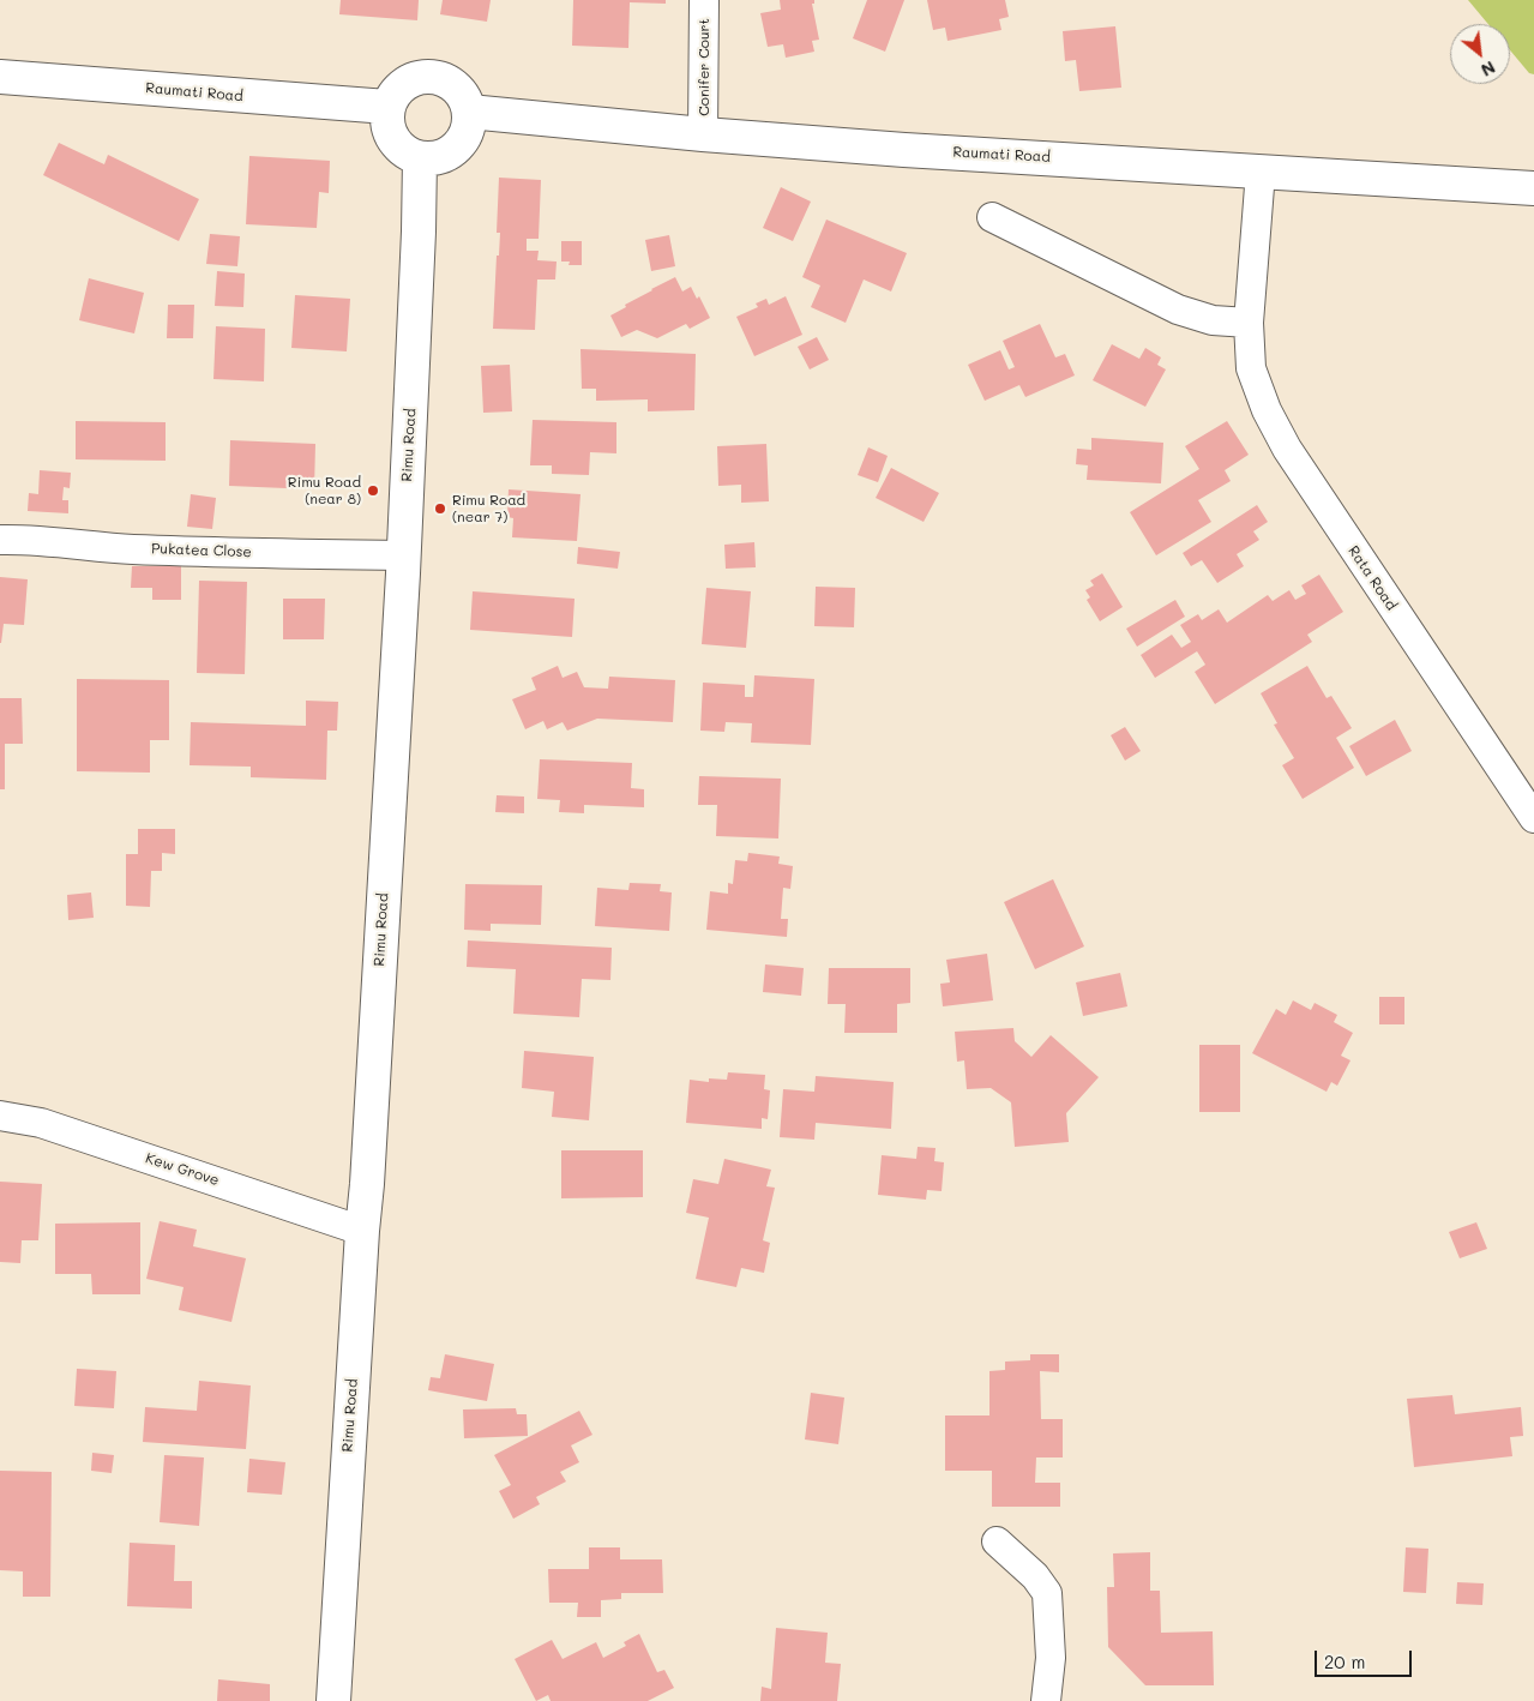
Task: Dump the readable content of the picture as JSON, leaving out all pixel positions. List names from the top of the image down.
{
  "streets": {
    "main road": ["Raumati Road", "Rimu Road"],
    "street": [
      "Conifer Court",
      "Pukatea Close",
      "Rata Road",
      "Kew Grove"
    ]
  },
  "crossings": [
    ["Conifer Court", "Raumati Road"],
    ["Raumati Road", "Rimu Road"],
    ["Raumati Road", "Rata Road"],
    ["Rimu Road", "Pukatea Close"],
    ["Rimu Road", "Kew Grove"]
  ],
  "places": ["Rimu Road (near 8)", "Rimu Road (near 7)"],
  "scale_bar": "20 m",
  "north": "bottom right"
}
